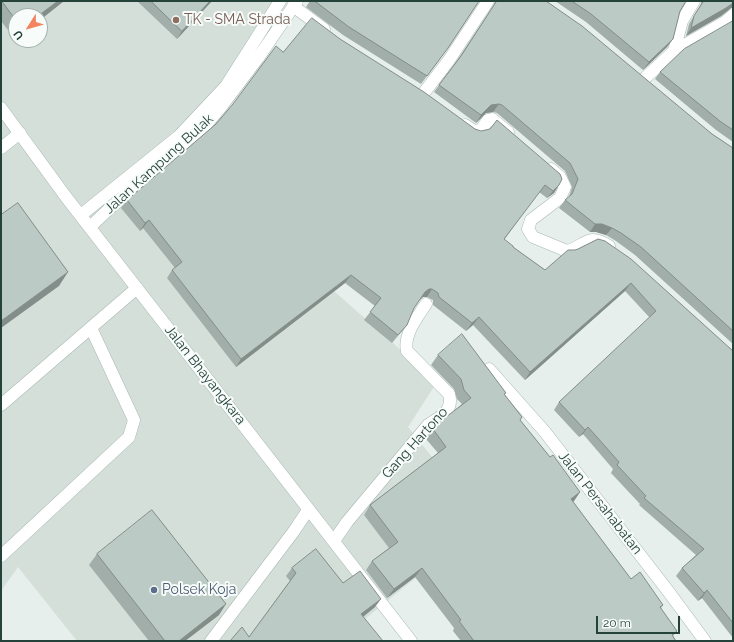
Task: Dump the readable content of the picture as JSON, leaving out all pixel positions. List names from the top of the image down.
{
  "streets": {
    "street": [
      "Jalan Kampung Bulak",
      "Jalan Bhayangkara",
      "Gang Hartono",
      "Jalan Persahabatan"
    ]
  },
  "crossings": [
    ["Jalan Kampung Bulak", "Jalan Bhayangkara"],
    ["Jalan Bhayangkara", "Gang Hartono"]
  ],
  "places": ["TK - SMA Strada", "Polsek Koja"],
  "scale_bar": "20 m",
  "north": "bottom left"
}
